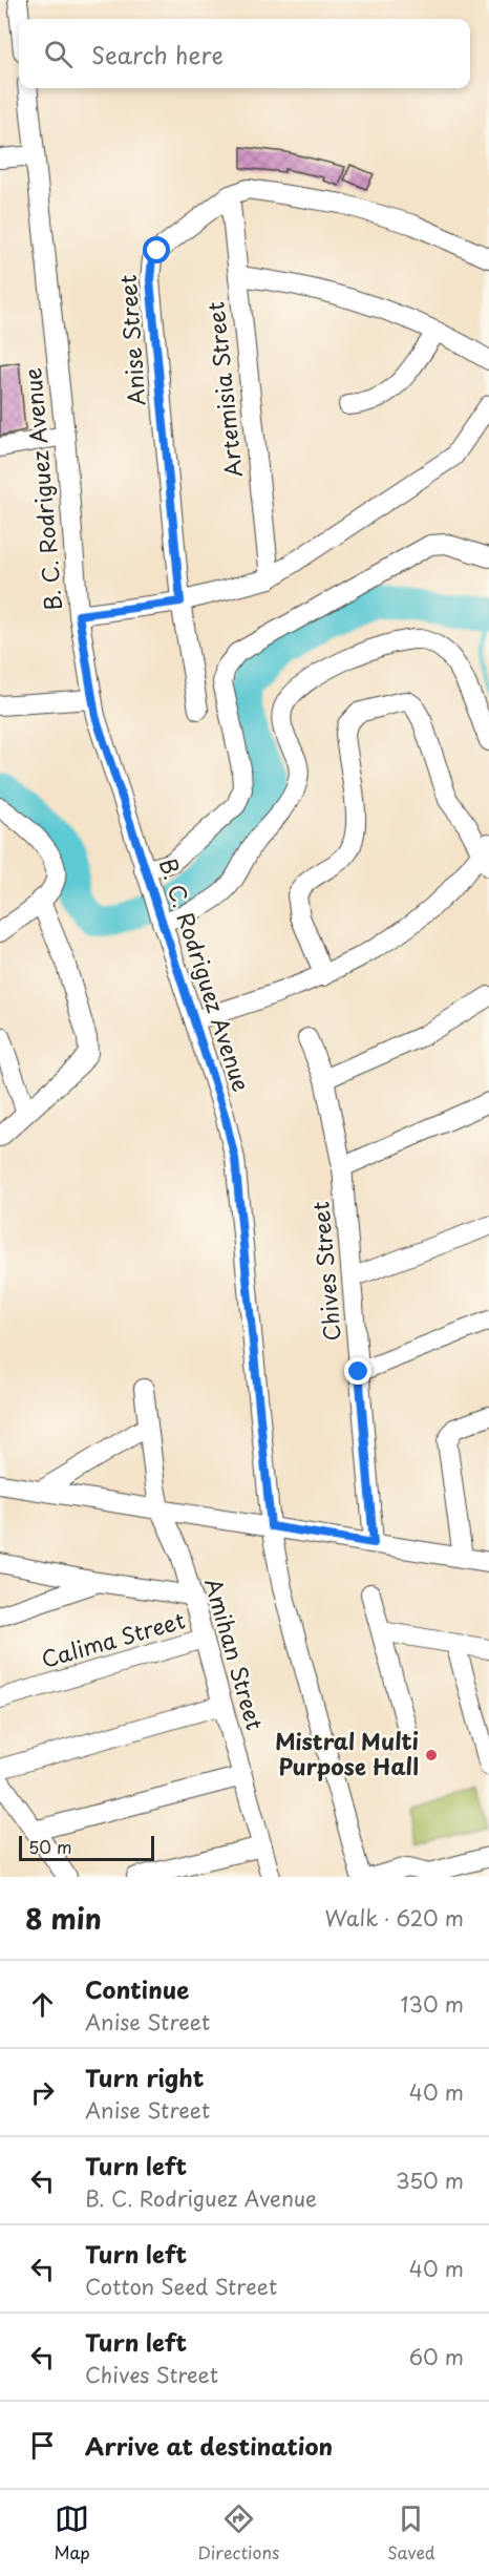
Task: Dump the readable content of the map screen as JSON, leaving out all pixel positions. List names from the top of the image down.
{
  "streets": {
    "street": [
      "Anise Street",
      "Artemisia Street",
      "B. C. Rodriguez Avenue",
      "Chives Street",
      "Calima Street",
      "Amihan Street"
    ]
  },
  "crossings": [
    ["Anise Street", "Artemisia Street"],
    ["Calima Street", "Amihan Street"]
  ],
  "places": ["Mistral Multi Purpose Hall"],
  "scale_bar": "50 m",
  "page": {
    "search": "Search here",
    "scale": "50 m",
    "heading": ["8 min", "Walk · 620 m"],
    "list": [
      ["Continue", "Anise Street", "130 m"],
      ["Turn right", "Anise Street", "40 m"],
      ["Turn left", "B. C. Rodriguez Avenue", "350 m"],
      ["Turn left", "Cotton Seed Street", "40 m"],
      ["Turn left", "Chives Street", "60 m"],
      "Arrive at destination"
    ],
    "nav": ["Map", "Directions", "Saved"]
  }
}
